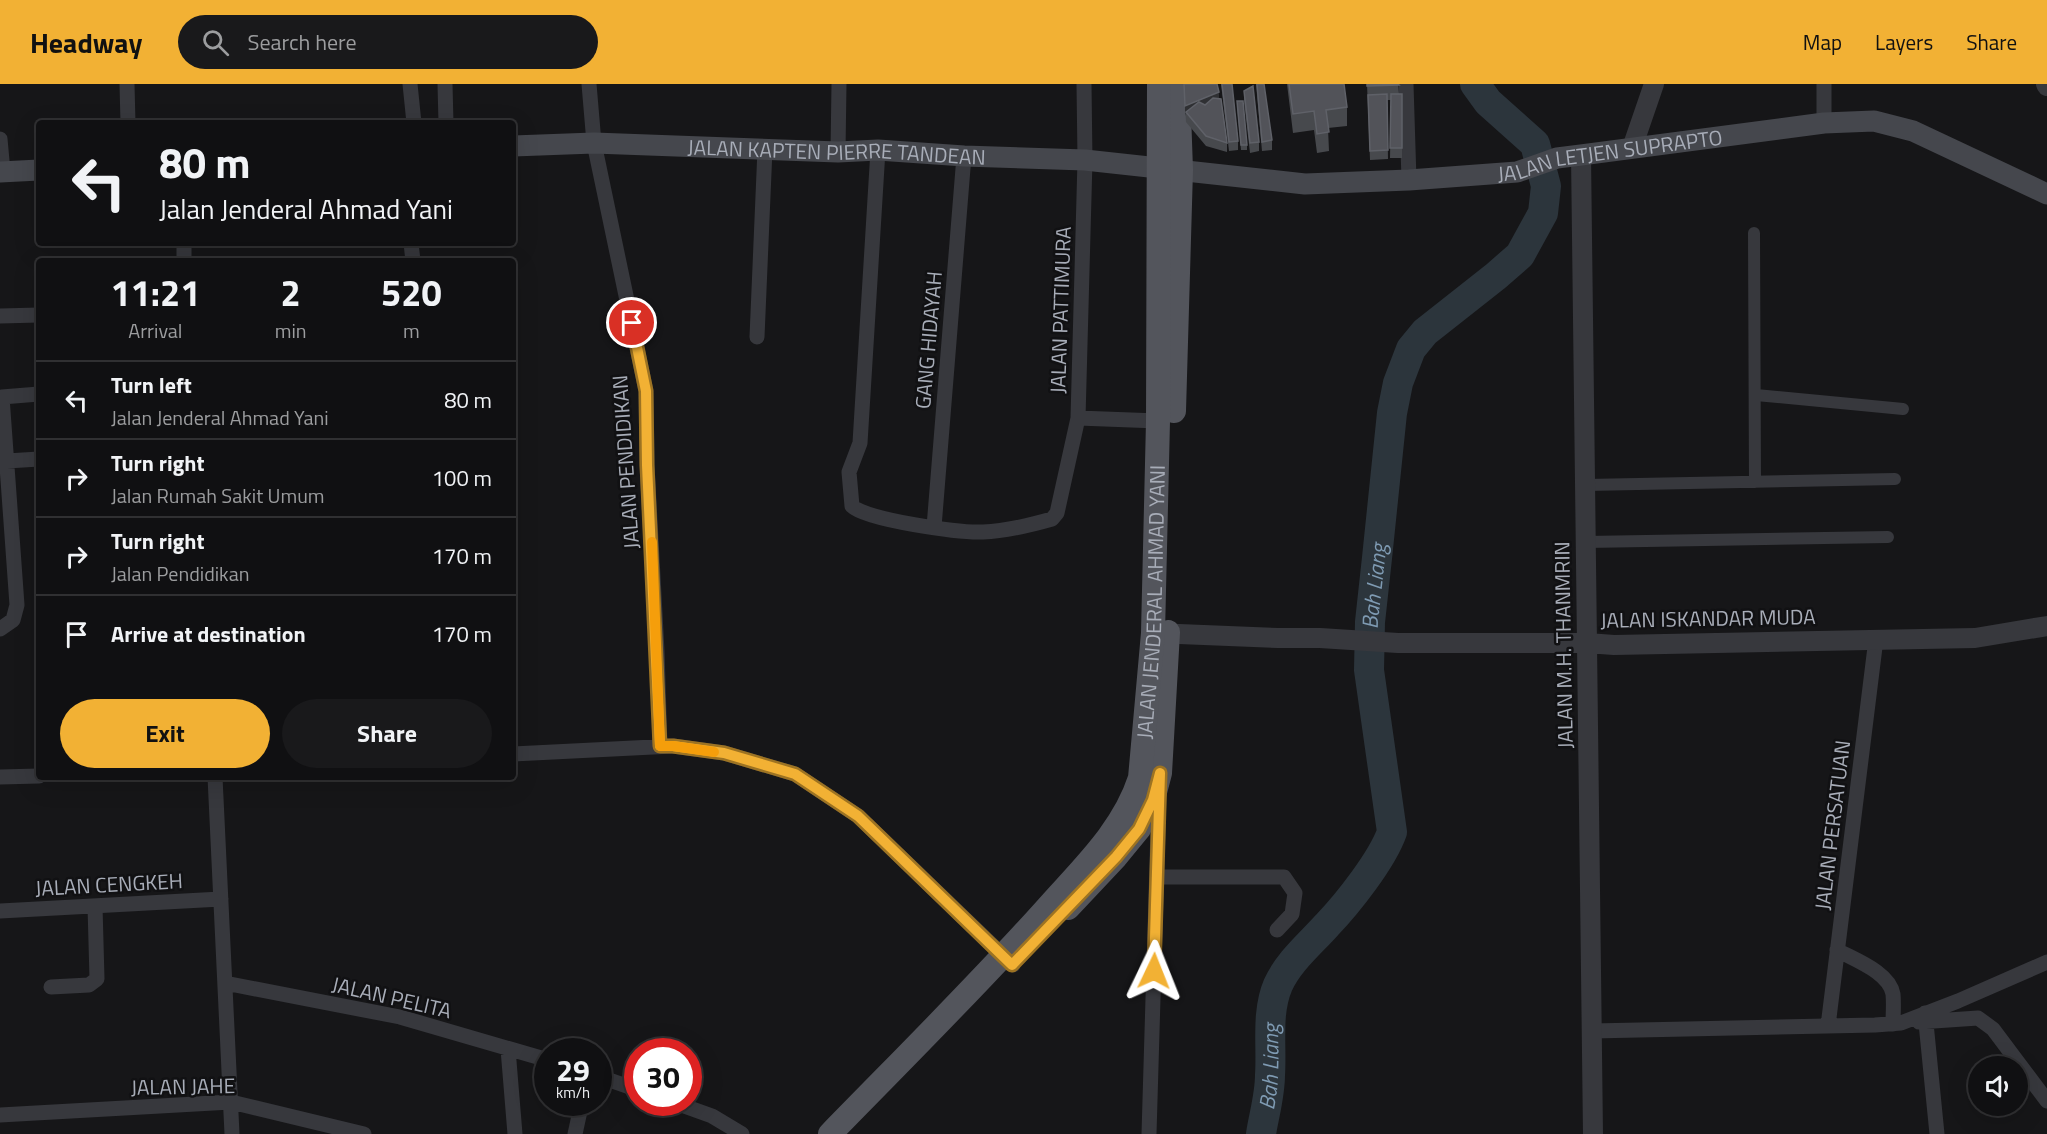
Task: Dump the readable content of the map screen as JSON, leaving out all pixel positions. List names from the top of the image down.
{
  "streets": {
    "main road": ["JALAN KAPTEN PIERRE TANDEAN", "JALAN LETJEN SUPRAPTO", "JALAN JENDERAL AHMAD YANI"],
    "street": [
      "JALAN PATTIMURA",
      "GANG HIDAYAH",
      "JALAN PENDIDIKAN",
      "JALAN ISKANDAR MUDA",
      "JALAN M.H. THANMRIN",
      "JALAN PERSATUAN",
      "JALAN CENGKEH",
      "JALAN PELITA",
      "JALAN JAHE"
    ]
  },
  "crossings": [
    ["JALAN KAPTEN PIERRE TANDEAN", "JALAN LETJEN SUPRAPTO"],
    ["JALAN KAPTEN PIERRE TANDEAN", "JALAN PATTIMURA"],
    ["JALAN KAPTEN PIERRE TANDEAN", "GANG HIDAYAH"],
    ["JALAN KAPTEN PIERRE TANDEAN", "JALAN PENDIDIKAN"],
    ["JALAN KAPTEN PIERRE TANDEAN", "JALAN JENDERAL AHMAD YANI"],
    ["JALAN LETJEN SUPRAPTO", "JALAN JENDERAL AHMAD YANI"],
    ["JALAN LETJEN SUPRAPTO", "JALAN M.H. THANMRIN"],
    ["JALAN PATTIMURA", "JALAN JENDERAL AHMAD YANI"],
    ["JALAN JENDERAL AHMAD YANI", "JALAN ISKANDAR MUDA"],
    ["JALAN ISKANDAR MUDA", "JALAN M.H. THANMRIN"],
    ["JALAN ISKANDAR MUDA", "JALAN PERSATUAN"]
  ],
  "water": ["Bah Liang"],
  "page": {
    "header": "Headway",
    "search": "Search here",
    "nav": ["Map", "Layers", "Share"],
    "turn": ["80 m", "Jalan Jenderal Ahmad Yani"],
    "eta": [
      "11:21",
      "Arrival",
      "2",
      "min",
      "520",
      "m"
    ],
    "list": [
      {
        "name": "Turn left",
        "note": "Jalan Jenderal Ahmad Yani",
        "value": "80 m"
      },
      {
        "name": "Turn right",
        "note": "Jalan Rumah Sakit Umum",
        "value": "100 m"
      },
      {
        "name": "Turn right",
        "note": "Jalan Pendidikan",
        "value": "170 m"
      },
      {
        "name": "Arrive at destination",
        "value": "170 m"
      }
    ],
    "buttons": ["Exit", "Share"],
    "speed": "29 km/h",
    "limit": "30"
  }
}
